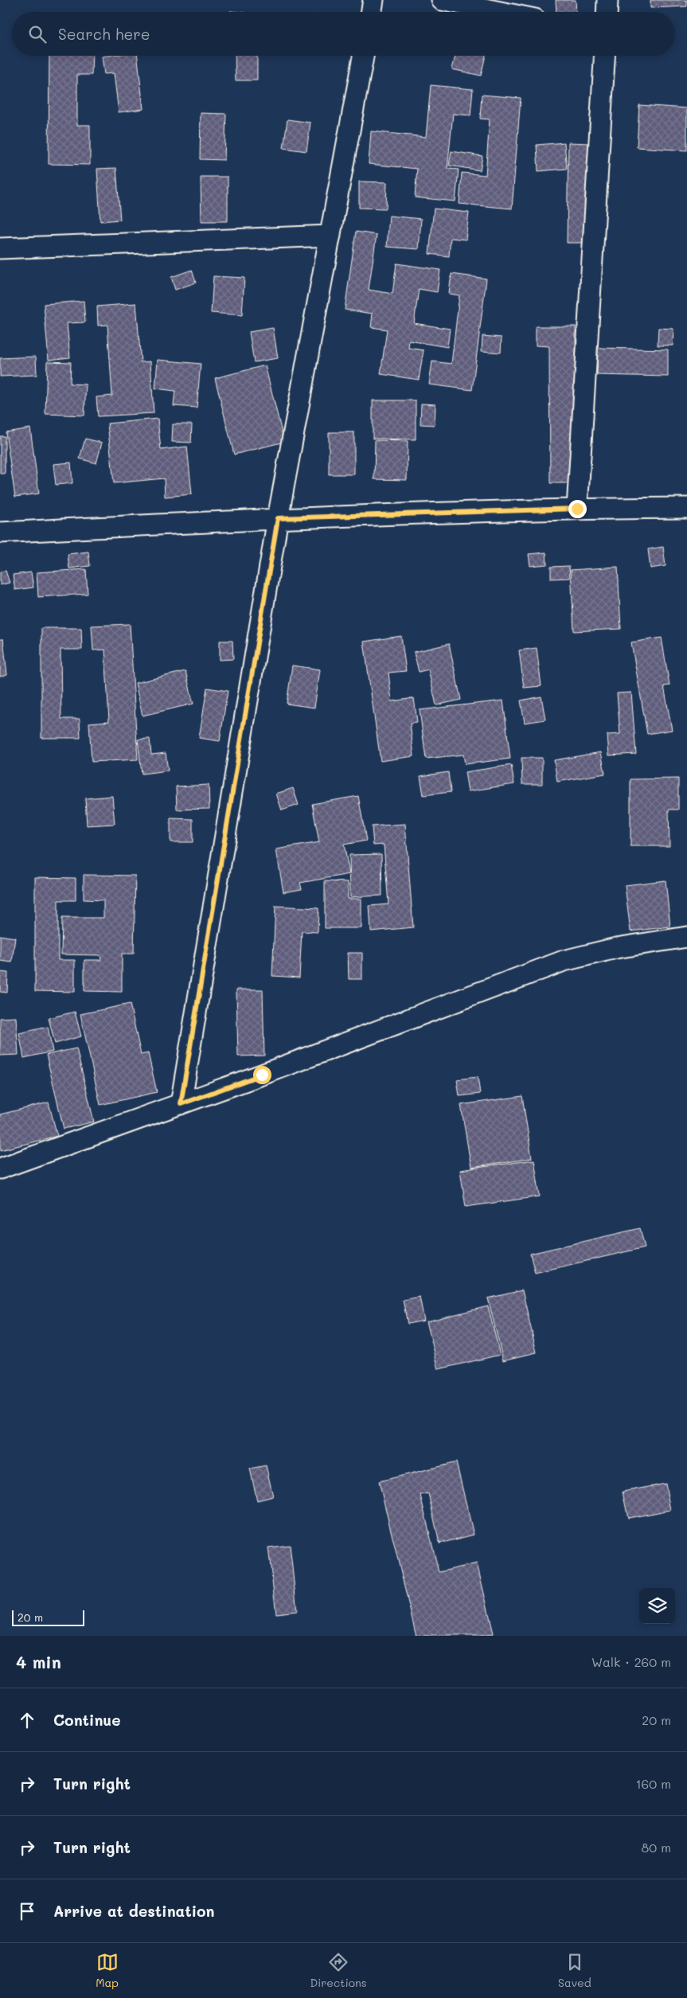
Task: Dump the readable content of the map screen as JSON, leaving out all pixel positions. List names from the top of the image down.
{
  "scale_bar": "20 m",
  "page": {
    "search": "Search here",
    "scale": "20 m",
    "heading": ["4 min", "Walk · 260 m"],
    "list": [
      ["Continue", "20 m"],
      ["Turn right", "160 m"],
      ["Turn right", "80 m"],
      "Arrive at destination"
    ],
    "nav": ["Map", "Directions", "Saved"]
  }
}
